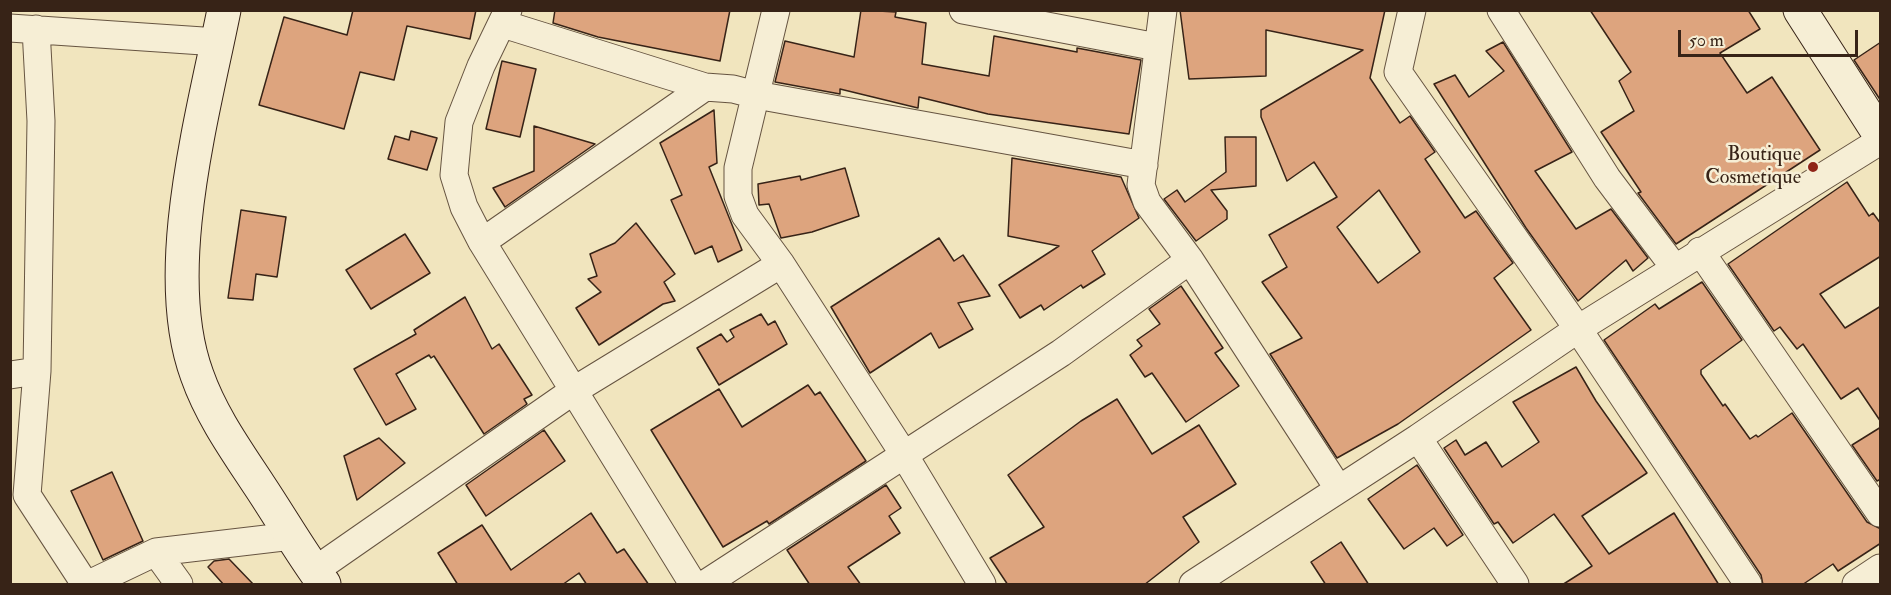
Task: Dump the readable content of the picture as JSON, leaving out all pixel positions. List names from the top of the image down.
{
  "places": ["Boutique Cosmetique"],
  "scale_bar": "50 m"
}
